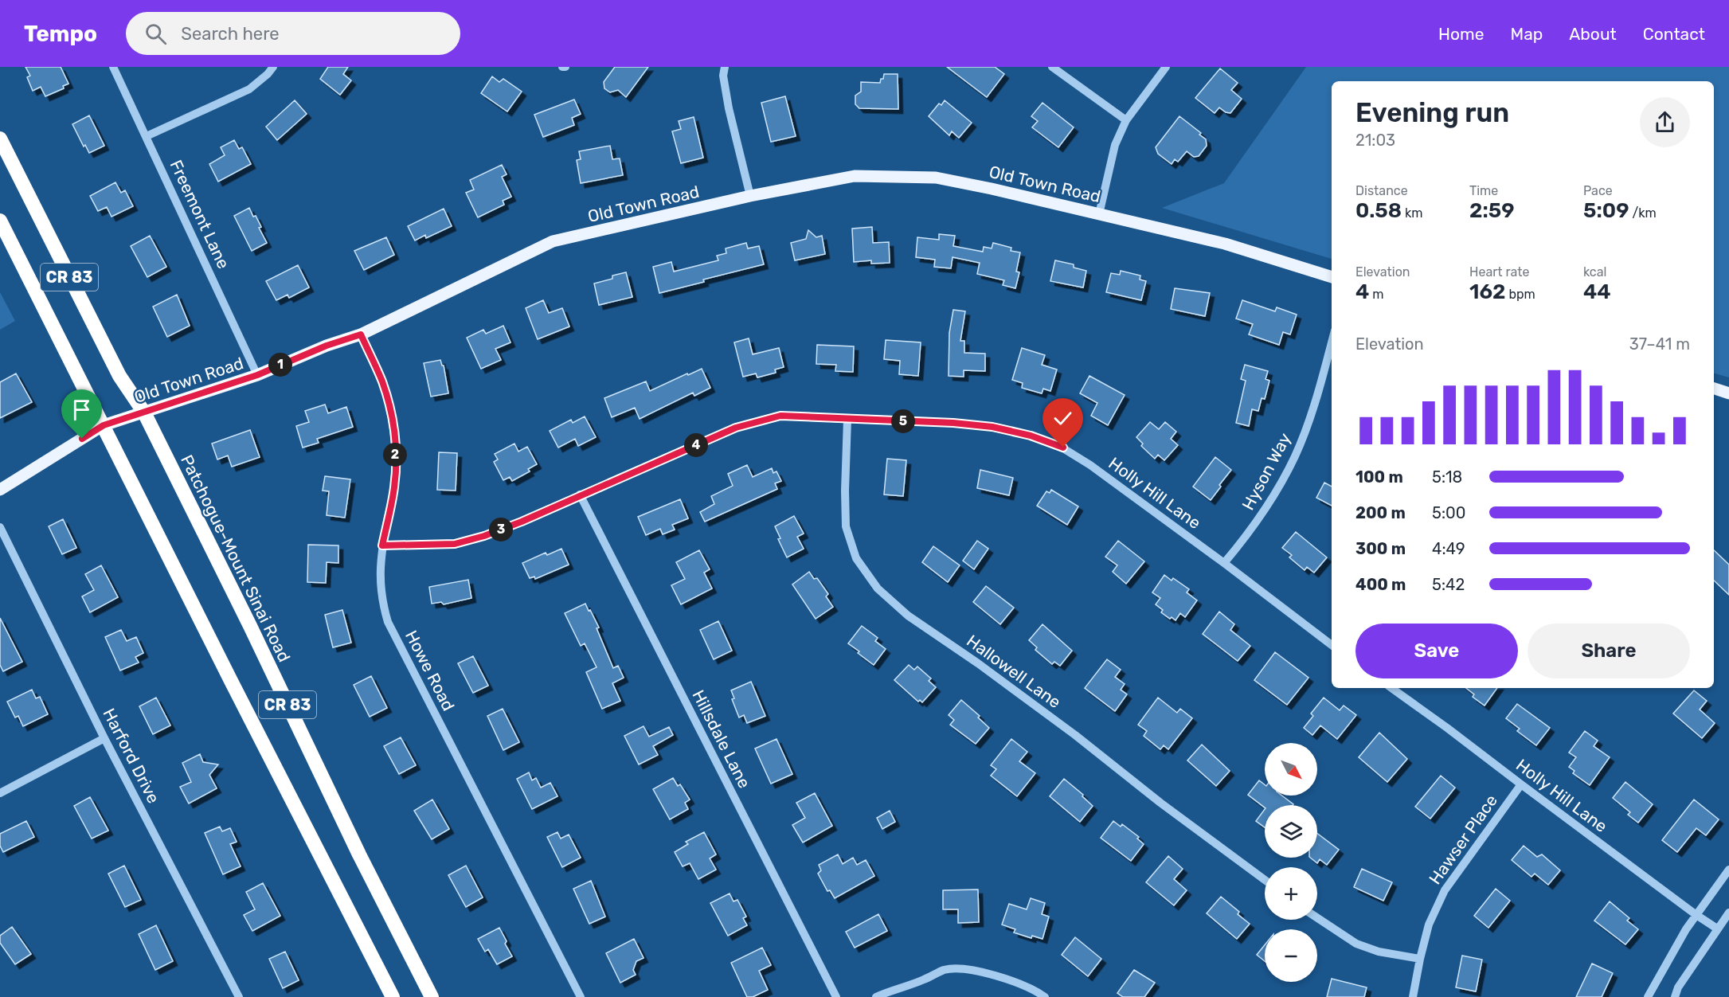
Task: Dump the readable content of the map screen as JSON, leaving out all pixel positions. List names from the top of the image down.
{
  "streets": {
    "highway": ["CR 83", "Patchogue-Mount Sinai Road"],
    "main road": ["Old Town Road"],
    "street": [
      "Freemont Lane",
      "Hyson Way",
      "Holly Hill Lane",
      "Howe Road",
      "Hallowell Lane",
      "Hillsdale Lane",
      "Harford Drive",
      "Hawser Place"
    ]
  },
  "crossings": [
    ["Old Town Road", "Freemont Lane"],
    ["Old Town Road", "CR 83"],
    ["Old Town Road", "Patchogue-Mount Sinai Road"],
    ["Old Town Road", "Howe Road"],
    ["Hyson Way", "Holly Hill Lane"],
    ["Holly Hill Lane", "Howe Road"],
    ["Holly Hill Lane", "Hallowell Lane"],
    ["Holly Hill Lane", "Hillsdale Lane"],
    ["Holly Hill Lane", "Hawser Place"]
  ],
  "north": "bottom right",
  "page": {
    "header": "Tempo",
    "search": "Search here",
    "nav": [
      "Home",
      "Map",
      "About",
      "Contact"
    ],
    "heading": ["Evening run", "21:03"],
    "stats": [
      ["Distance", "0.58 km"],
      ["Time", "2:59"],
      ["Pace", "5:09 /km"],
      ["Elevation", "4 m"],
      ["Heart rate", "162 bpm"],
      ["kcal", "44"]
    ],
    "chart": ["Elevation", "37–41 m"],
    "pins": [
      "1",
      "5",
      "4",
      "2",
      "3"
    ],
    "list": [
      {
        "name": "100 m",
        "note": "5:18"
      },
      {
        "name": "200 m",
        "note": "5:00"
      },
      {
        "name": "300 m",
        "note": "4:49"
      },
      {
        "name": "400 m",
        "note": "5:42"
      }
    ],
    "buttons": ["Save", "Share"],
    "map_buttons": ["+", "−"]
  }
}
